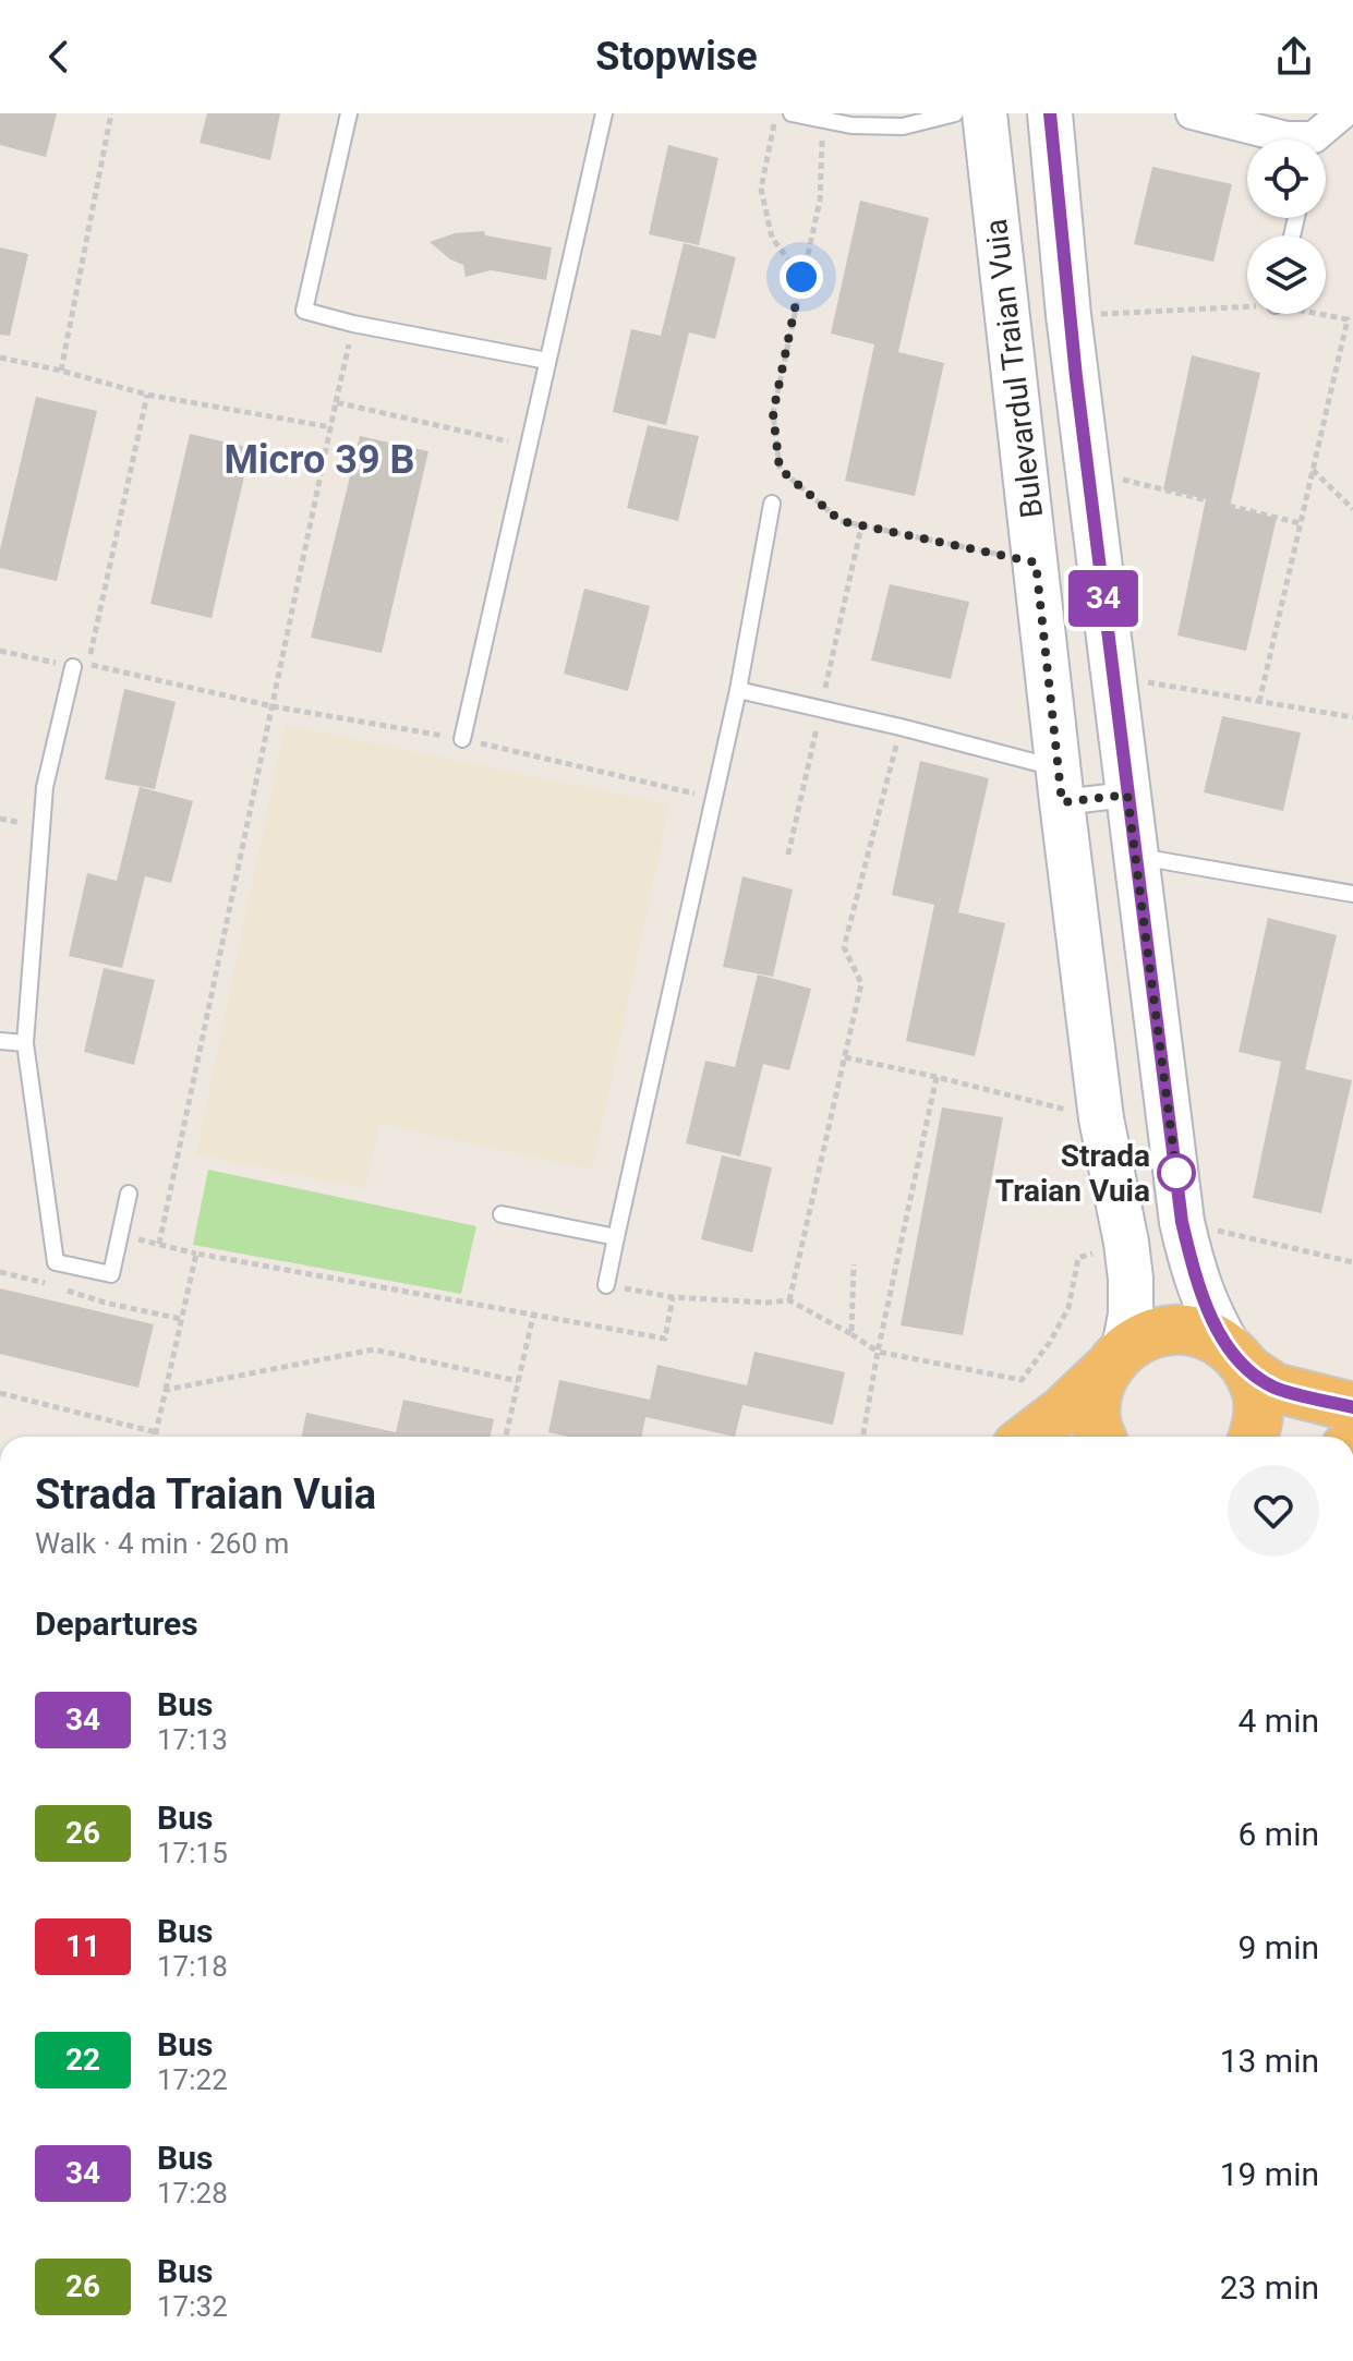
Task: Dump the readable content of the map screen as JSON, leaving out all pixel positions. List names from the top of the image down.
{
  "streets": {
    "main road": ["Bulevardul Traian Vuia"]
  },
  "districts": ["Micro 39 B"],
  "places": ["Strada Traian Vuia"],
  "lines": ["bus line 34"],
  "page": {
    "header": "Stopwise",
    "on_map": "34",
    "heading": [
      ["Strada Traian Vuia", "Walk · 4 min · 260 m"],
      "Departures"
    ],
    "list": [
      {
        "mark": "34",
        "name": "Bus",
        "note": "17:13",
        "value": "4 min"
      },
      {
        "mark": "26",
        "name": "Bus",
        "note": "17:15",
        "value": "6 min"
      },
      {
        "mark": "11",
        "name": "Bus",
        "note": "17:18",
        "value": "9 min"
      },
      {
        "mark": "22",
        "name": "Bus",
        "note": "17:22",
        "value": "13 min"
      },
      {
        "mark": "34",
        "name": "Bus",
        "note": "17:28",
        "value": "19 min"
      },
      {
        "mark": "26",
        "name": "Bus",
        "note": "17:32",
        "value": "23 min"
      }
    ]
  }
}
